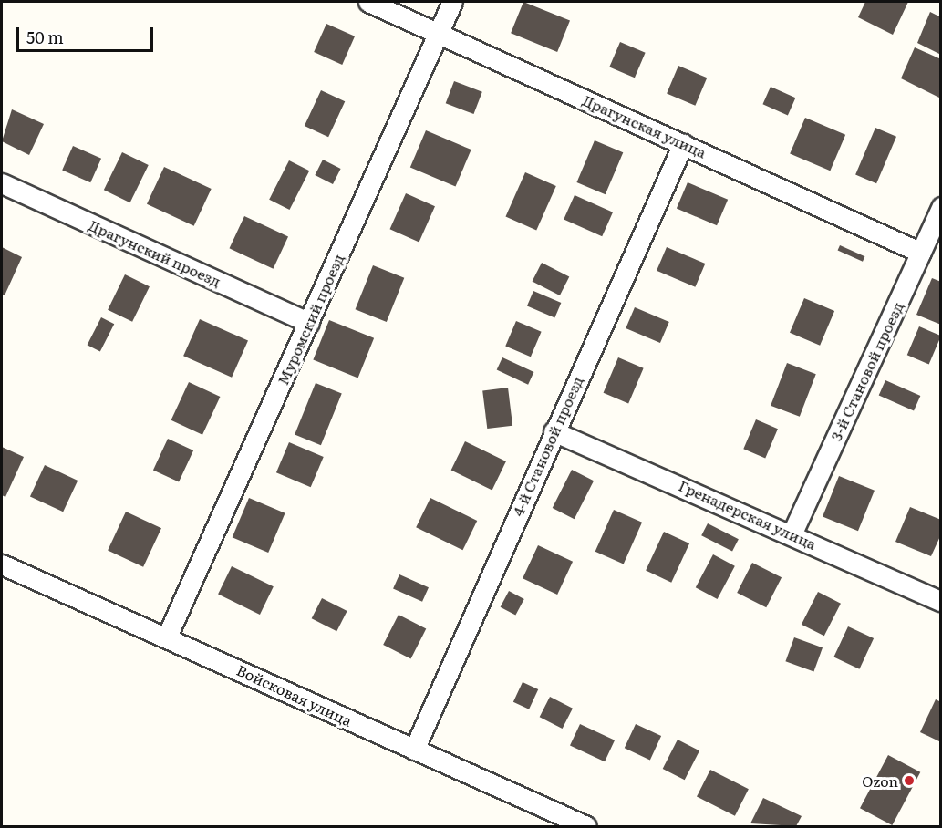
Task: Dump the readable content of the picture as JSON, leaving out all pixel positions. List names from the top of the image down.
{
  "streets": {
    "street": [
      "Драгунская улица",
      "Драгунский проезд",
      "Муромский проезд",
      "3-й Становой проезд",
      "4-й Становой проезд",
      "Гренадерская улица",
      "Войсковая улица"
    ]
  },
  "crossings": [
    ["Драгунская улица", "Муромский проезд"],
    ["Драгунская улица", "3-й Становой проезд"],
    ["Драгунская улица", "4-й Становой проезд"],
    ["Драгунский проезд", "Муромский проезд"],
    ["Муромский проезд", "Войсковая улица"],
    ["3-й Становой проезд", "Гренадерская улица"],
    ["4-й Становой проезд", "Гренадерская улица"],
    ["4-й Становой проезд", "Войсковая улица"]
  ],
  "places": ["Ozon"],
  "scale_bar": "50 m"
}
